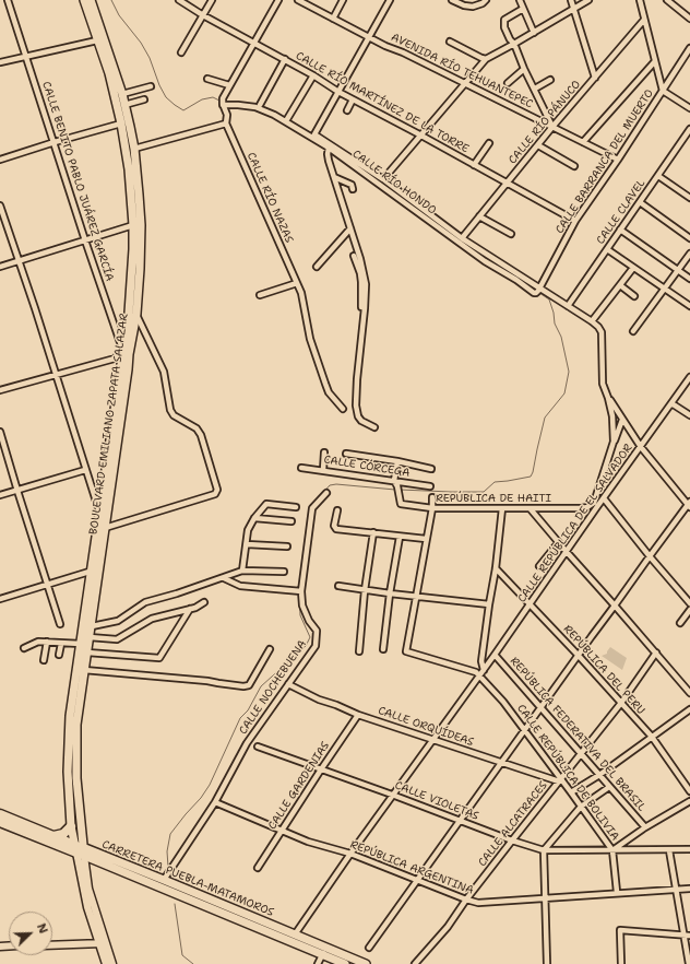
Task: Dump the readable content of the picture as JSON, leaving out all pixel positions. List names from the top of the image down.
{
  "streets": {
    "highway": ["CARRETERA PUEBLA-MATAMOROS"],
    "main road": ["BOULEVARD EMILIANO ZAPATA SALAZAR"],
    "street": [
      "AVENIDA RÍO TEHUANTEPEC",
      "CALLE RÍO MARTÍNEZ DE LA TORRE",
      "CALLE RÍO PÁNUCO",
      "CALLE BARRANCA DEL MUERTO",
      "CALLE BENITO PABLO JUÁREZ GARCÍA",
      "CALLE RÍO HONDO",
      "CALLE RÍO NAZAS",
      "CALLE CLAVEL",
      "CALLE CÓRCEGA",
      "REPÚBLICA DE HAITI",
      "CALLE REPÚBLICA DE EL SALVADOR",
      "REPÚBLICA DEL PERU",
      "CALLE NOCHEBUENA",
      "CALLE ORQUÍDEAS",
      "REPÚBLICA FEDERATIVA DEL BRASIL",
      "CALLE REPÚBLICA DE BOLIVIA",
      "CALLE GARDENIAS",
      "CALLE VIOLETAS",
      "CALLE ALCATRACES",
      "REPÚBLICA ARGENTINA"
    ]
  },
  "crossings": [
    ["AVENIDA RÍO TEHUANTEPEC", "CALLE RÍO PÁNUCO"],
    ["AVENIDA RÍO TEHUANTEPEC", "CALLE BARRANCA DEL MUERTO"],
    ["CALLE RÍO MARTÍNEZ DE LA TORRE", "CALLE RÍO PÁNUCO"],
    ["CALLE RÍO MARTÍNEZ DE LA TORRE", "CALLE BARRANCA DEL MUERTO"],
    ["CALLE RÍO MARTÍNEZ DE LA TORRE", "CALLE RÍO HONDO"],
    ["CALLE RÍO PÁNUCO", "CALLE RÍO HONDO"],
    ["CALLE BARRANCA DEL MUERTO", "CALLE RÍO HONDO"],
    ["CALLE BENITO PABLO JUÁREZ GARCÍA", "BOULEVARD EMILIANO ZAPATA SALAZAR"],
    ["BOULEVARD EMILIANO ZAPATA SALAZAR", "CARRETERA PUEBLA-MATAMOROS"],
    ["CALLE CÓRCEGA", "REPÚBLICA DE HAITI"],
    ["CALLE REPÚBLICA DE EL SALVADOR", "REPÚBLICA DEL PERU"],
    ["CALLE REPÚBLICA DE EL SALVADOR", "CALLE ORQUÍDEAS"],
    ["CALLE REPÚBLICA DE EL SALVADOR", "REPÚBLICA FEDERATIVA DEL BRASIL"],
    ["CALLE REPÚBLICA DE EL SALVADOR", "CALLE REPÚBLICA DE BOLIVIA"],
    ["CALLE REPÚBLICA DE EL SALVADOR", "CALLE VIOLETAS"],
    ["CALLE REPÚBLICA DE EL SALVADOR", "REPÚBLICA ARGENTINA"],
    ["CALLE REPÚBLICA DE EL SALVADOR", "CARRETERA PUEBLA-MATAMOROS"],
    ["REPÚBLICA DEL PERU", "CALLE ALCATRACES"],
    ["CALLE NOCHEBUENA", "CALLE ORQUÍDEAS"],
    ["CALLE NOCHEBUENA", "REPÚBLICA ARGENTINA"],
    ["CALLE NOCHEBUENA", "CARRETERA PUEBLA-MATAMOROS"],
    ["CALLE ORQUÍDEAS", "CALLE REPÚBLICA DE BOLIVIA"],
    ["CALLE ORQUÍDEAS", "CALLE GARDENIAS"],
    ["CALLE ORQUÍDEAS", "CALLE ALCATRACES"],
    ["REPÚBLICA FEDERATIVA DEL BRASIL", "CALLE ALCATRACES"],
    ["CALLE REPÚBLICA DE BOLIVIA", "CALLE VIOLETAS"],
    ["CALLE REPÚBLICA DE BOLIVIA", "CALLE ALCATRACES"],
    ["CALLE REPÚBLICA DE BOLIVIA", "REPÚBLICA ARGENTINA"],
    ["CALLE GARDENIAS", "CALLE VIOLETAS"],
    ["CALLE GARDENIAS", "REPÚBLICA ARGENTINA"],
    ["CALLE VIOLETAS", "CALLE ALCATRACES"],
    ["CALLE ALCATRACES", "REPÚBLICA ARGENTINA"]
  ],
  "north": "top right"
}
